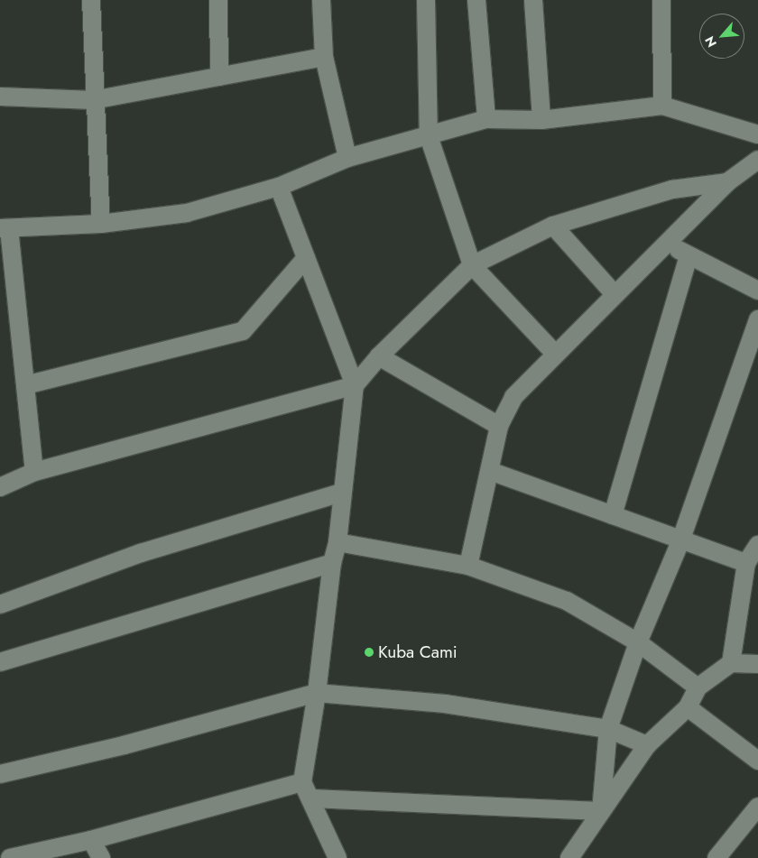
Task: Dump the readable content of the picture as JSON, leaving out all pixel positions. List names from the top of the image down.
{
  "places": ["Kuba Cami"],
  "north": "bottom left"
}
